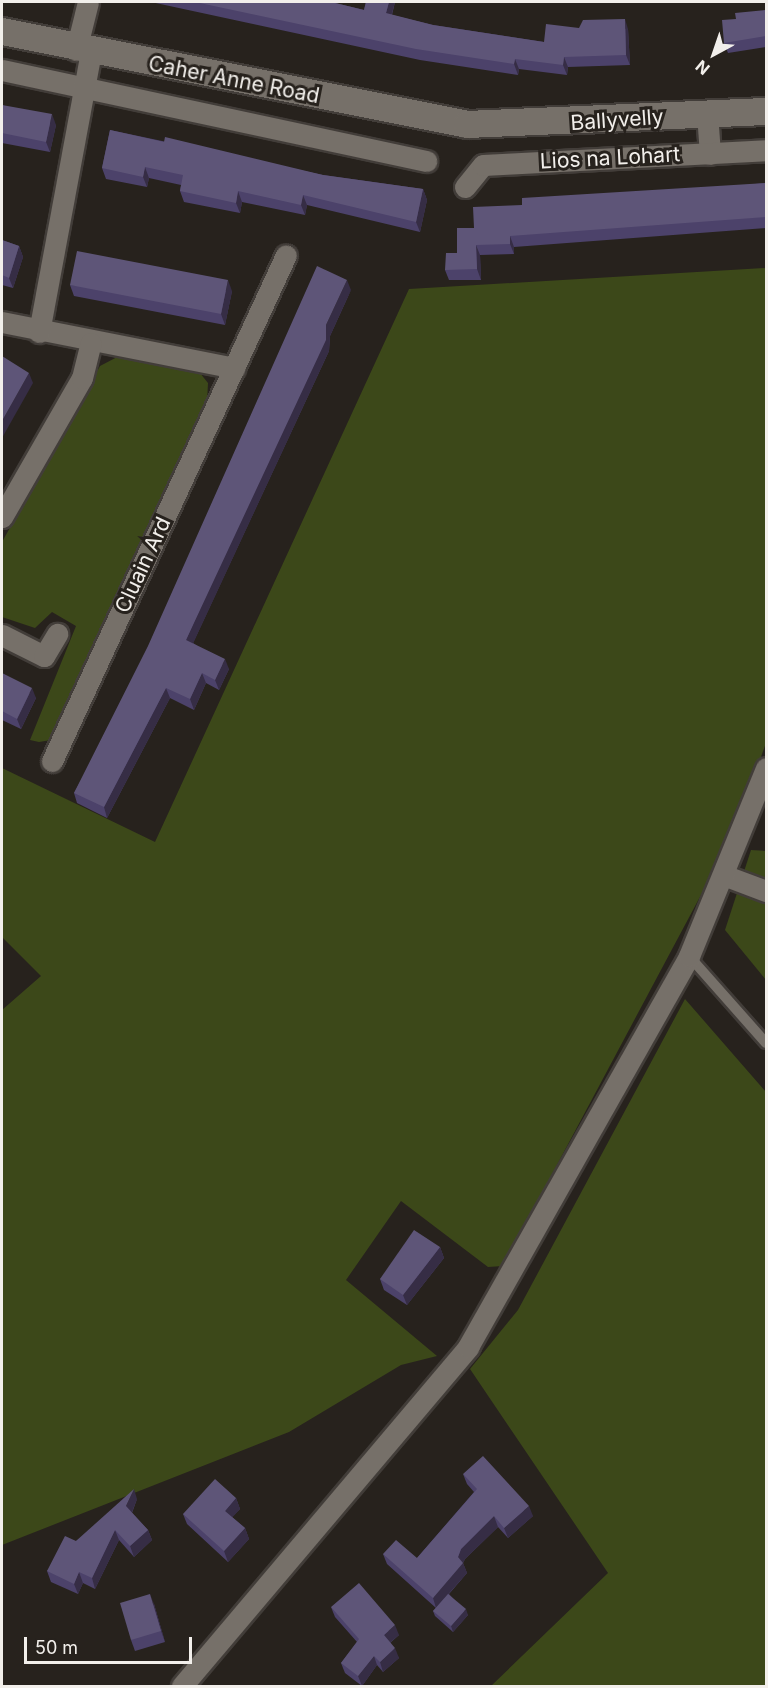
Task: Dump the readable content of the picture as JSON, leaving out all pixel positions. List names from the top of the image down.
{
  "streets": {
    "street": [
      "Caher Anne Road",
      "Ballyvelly",
      "Lios na Lohart",
      "Cluain Ard"
    ]
  },
  "crossings": [
    ["Caher Anne Road", "Ballyvelly"]
  ],
  "scale_bar": "50 m",
  "north": "bottom left"
}
